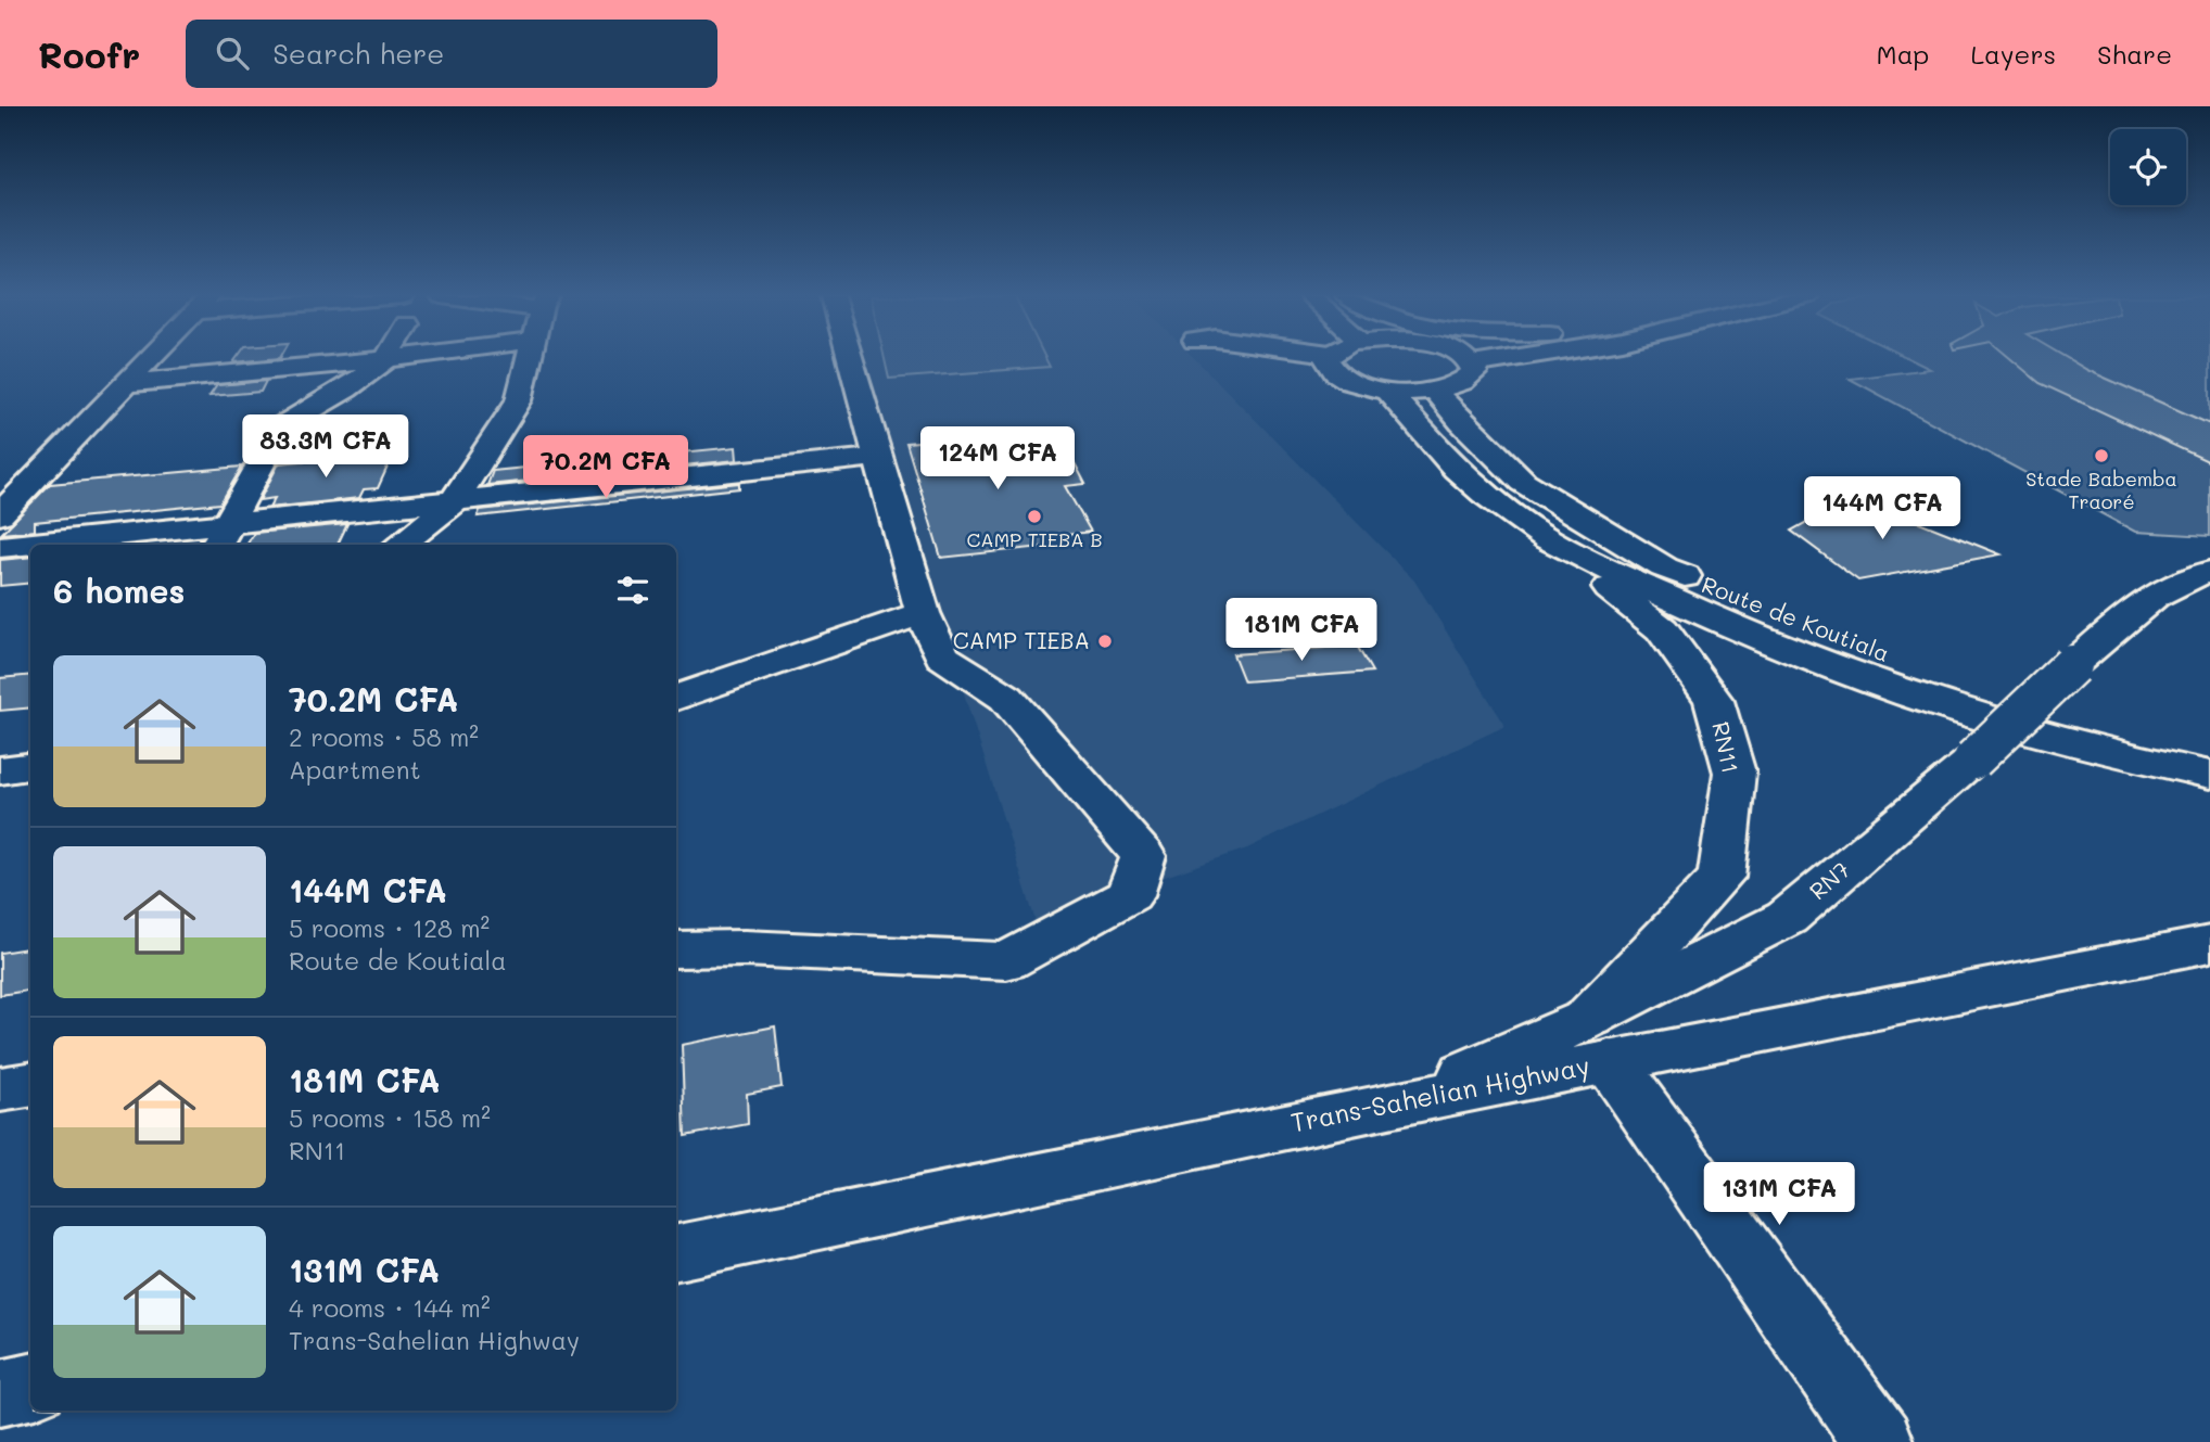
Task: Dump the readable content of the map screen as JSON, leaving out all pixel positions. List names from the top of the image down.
{
  "streets": {
    "main road": [
      "Route de Koutiala",
      "RN11",
      "RN7",
      "Trans-Sahelian Highway"
    ]
  },
  "crossings": [
    ["RN11", "RN7"],
    ["RN11", "Trans-Sahelian Highway"],
    ["RN7", "Trans-Sahelian Highway"]
  ],
  "places": ["Stade Babemba Traoré", "CAMP TIEBA B", "CAMP TIEBA"],
  "page": {
    "header": "Roofr",
    "search": "Search here",
    "nav": ["Map", "Layers", "Share"],
    "price": [
      "83.3M CFA",
      "124M CFA",
      "70.2M CFA",
      "144M CFA",
      "181M CFA",
      "131M CFA"
    ],
    "heading": "6 homes",
    "list": [
      {
        "name": "70.2M CFA",
        "note": "2 rooms · 58 m² · Apartment"
      },
      {
        "name": "144M CFA",
        "note": "5 rooms · 128 m² · Route de Koutiala"
      },
      {
        "name": "181M CFA",
        "note": "5 rooms · 158 m² · RN11"
      },
      {
        "name": "131M CFA",
        "note": "4 rooms · 144 m² · Trans-Sahelian Highway"
      }
    ]
  }
}
